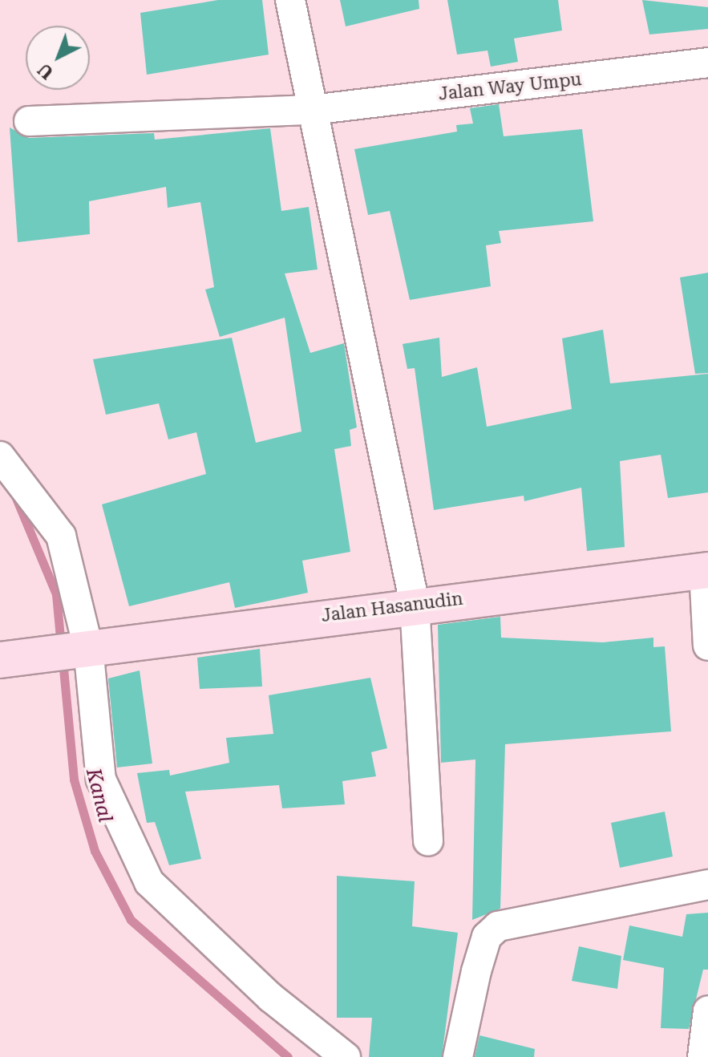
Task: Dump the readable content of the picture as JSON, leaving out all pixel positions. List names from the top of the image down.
{
  "streets": {
    "main road": ["Jalan Hasanudin"],
    "street": ["Jalan Way Umpu"]
  },
  "water": ["Kanal"],
  "north": "bottom left"
}
